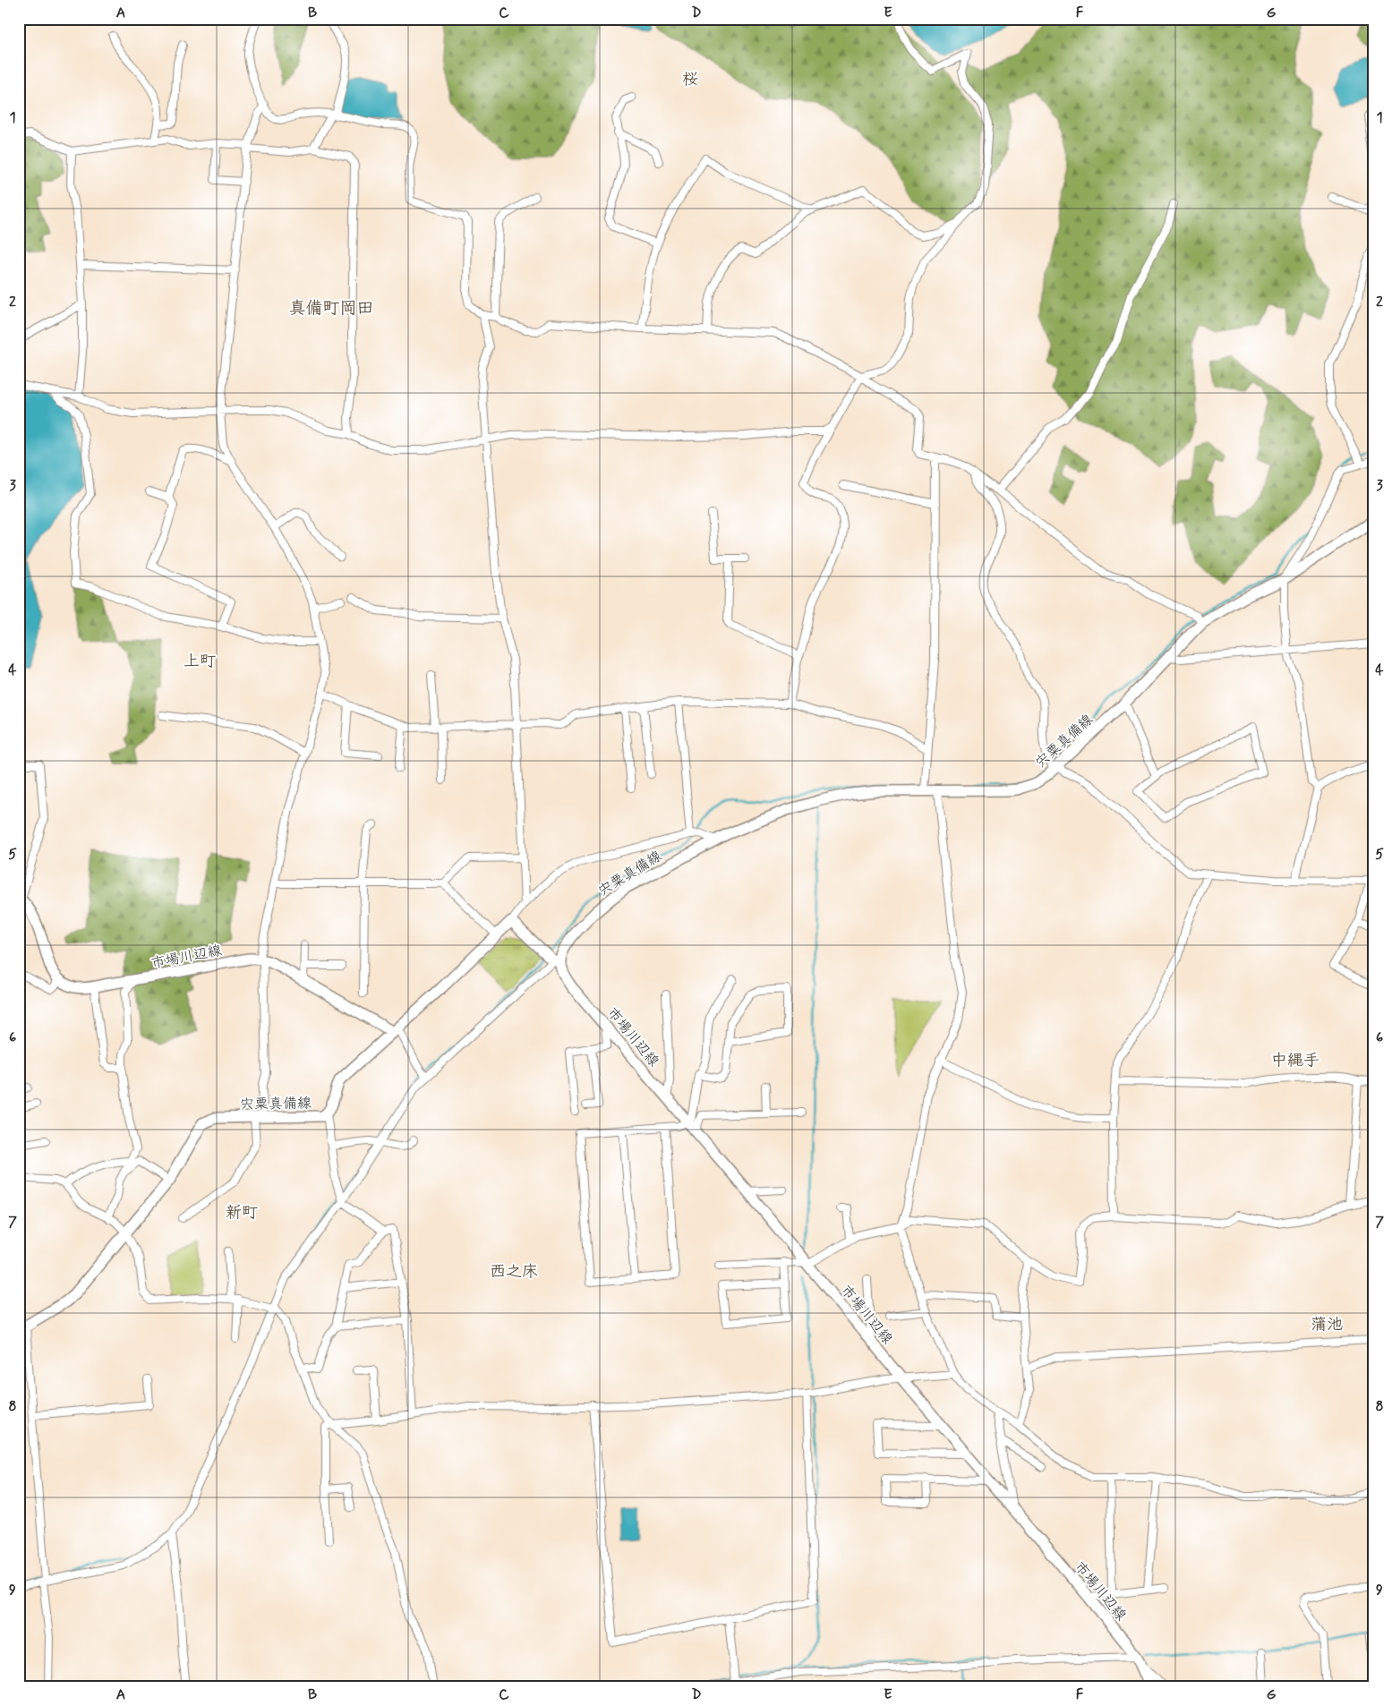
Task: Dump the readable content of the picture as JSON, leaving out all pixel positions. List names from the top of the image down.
{
  "streets": {
    "main road": ["宍粟真備線", "市場川辺線"]
  },
  "crossings": [
    ["宍粟真備線", "市場川辺線"]
  ],
  "districts": [
    "桜",
    "真備町岡田",
    "上町",
    "中縄手",
    "新町",
    "西之床",
    "蒲池"
  ],
  "grid": {
    "columns": [
      "A",
      "B",
      "C",
      "D",
      "E",
      "F",
      "G"
    ],
    "rows": [
      "1",
      "2",
      "3",
      "4",
      "5",
      "6",
      "7",
      "8",
      "9"
    ]
  }
}
